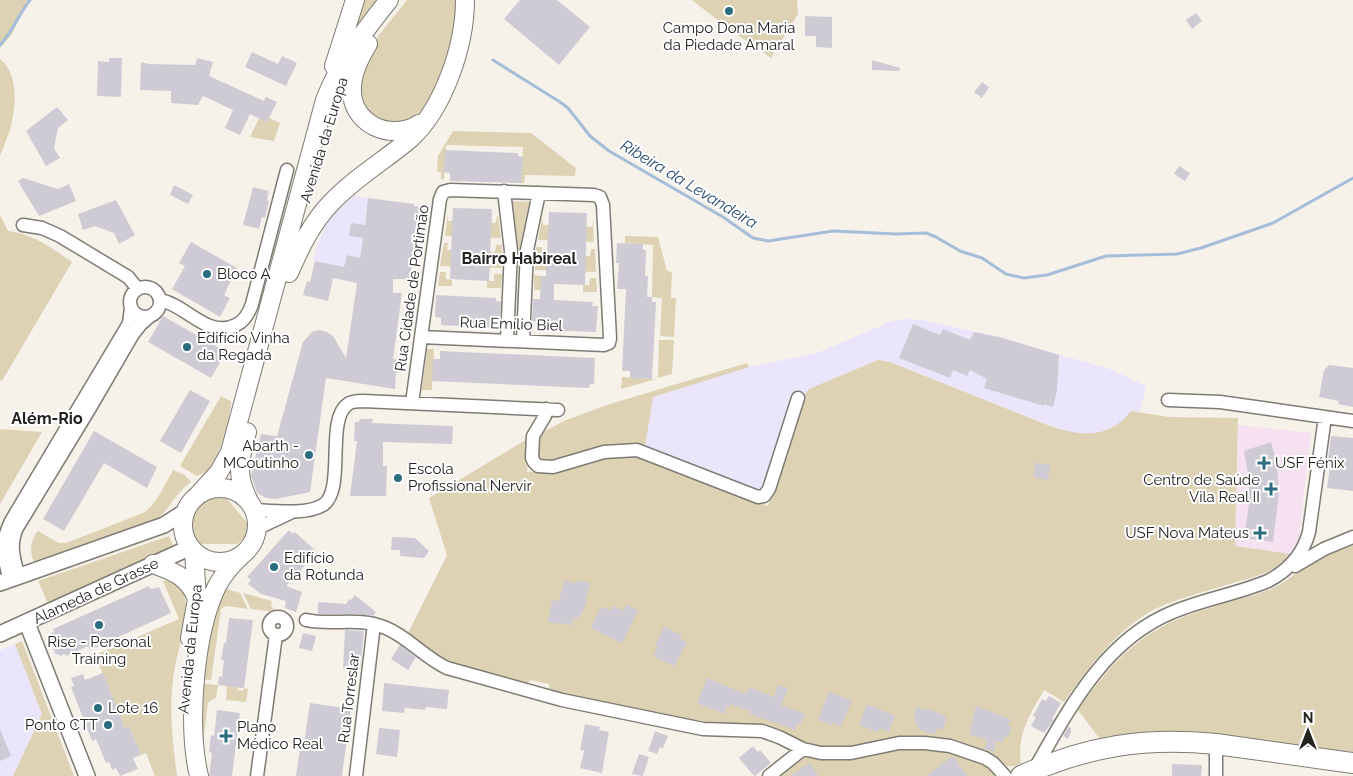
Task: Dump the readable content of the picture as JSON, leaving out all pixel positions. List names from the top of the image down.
{
  "streets": {
    "main road": ["Avenida da Europa"],
    "street": [
      "Rua Cidade de Portimão",
      "Rua Emílio Biel",
      "Alameda de Grasse",
      "Rua Torreslar"
    ]
  },
  "crossings": [
    ["Avenida da Europa", "Alameda de Grasse"],
    ["Rua Cidade de Portimão", "Rua Emílio Biel"]
  ],
  "districts": ["Bairro Habireal", "Além-Rio"],
  "water": ["Ribeira da Levandeira"],
  "places": {
    "other": [
      "Campo Dona Maria da Piedade Amaral",
      "Bloco A",
      "Edifício Vinha da Regada",
      "Abarth - MCoutinho",
      "Escola Profissional Nervir",
      "Edifício da Rotunda",
      "Rise - Personal Training",
      "Lote 16",
      "Ponto CTT"
    ],
    "health": [
      "USF Fénix",
      "Centro de Saúde Vila Real II",
      "USF Nova Mateus",
      "Plano Médico Real"
    ]
  },
  "north": "top"
}
